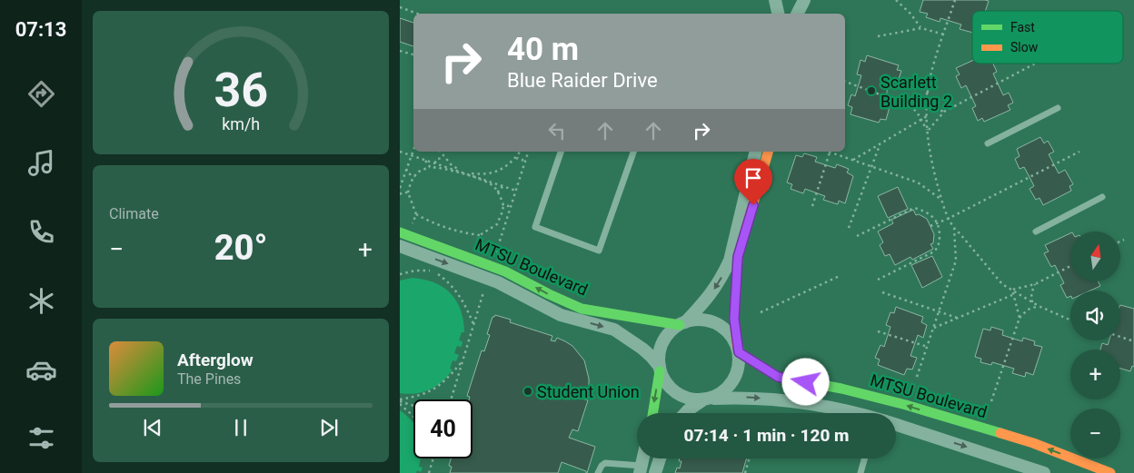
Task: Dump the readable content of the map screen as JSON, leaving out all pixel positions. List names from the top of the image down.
{
  "streets": {
    "street": ["MTSU Boulevard"]
  },
  "places": ["Scarlett Building 2", "Student Union"],
  "legend": ["Fast", "Slow"],
  "north": "top",
  "page": {
    "tabs": "07:13",
    "turn": ["40 m", "Blue Raider Drive"],
    "tile": "Climate",
    "heat": ["−", "20°", "+"],
    "map_buttons": ["+", "−"],
    "song": ["Afterglow", "The Pines"],
    "limit": "40",
    "trip": "07:14 · 1 min · 120 m",
    "gauge": ["36", "km/h"]
  }
}
